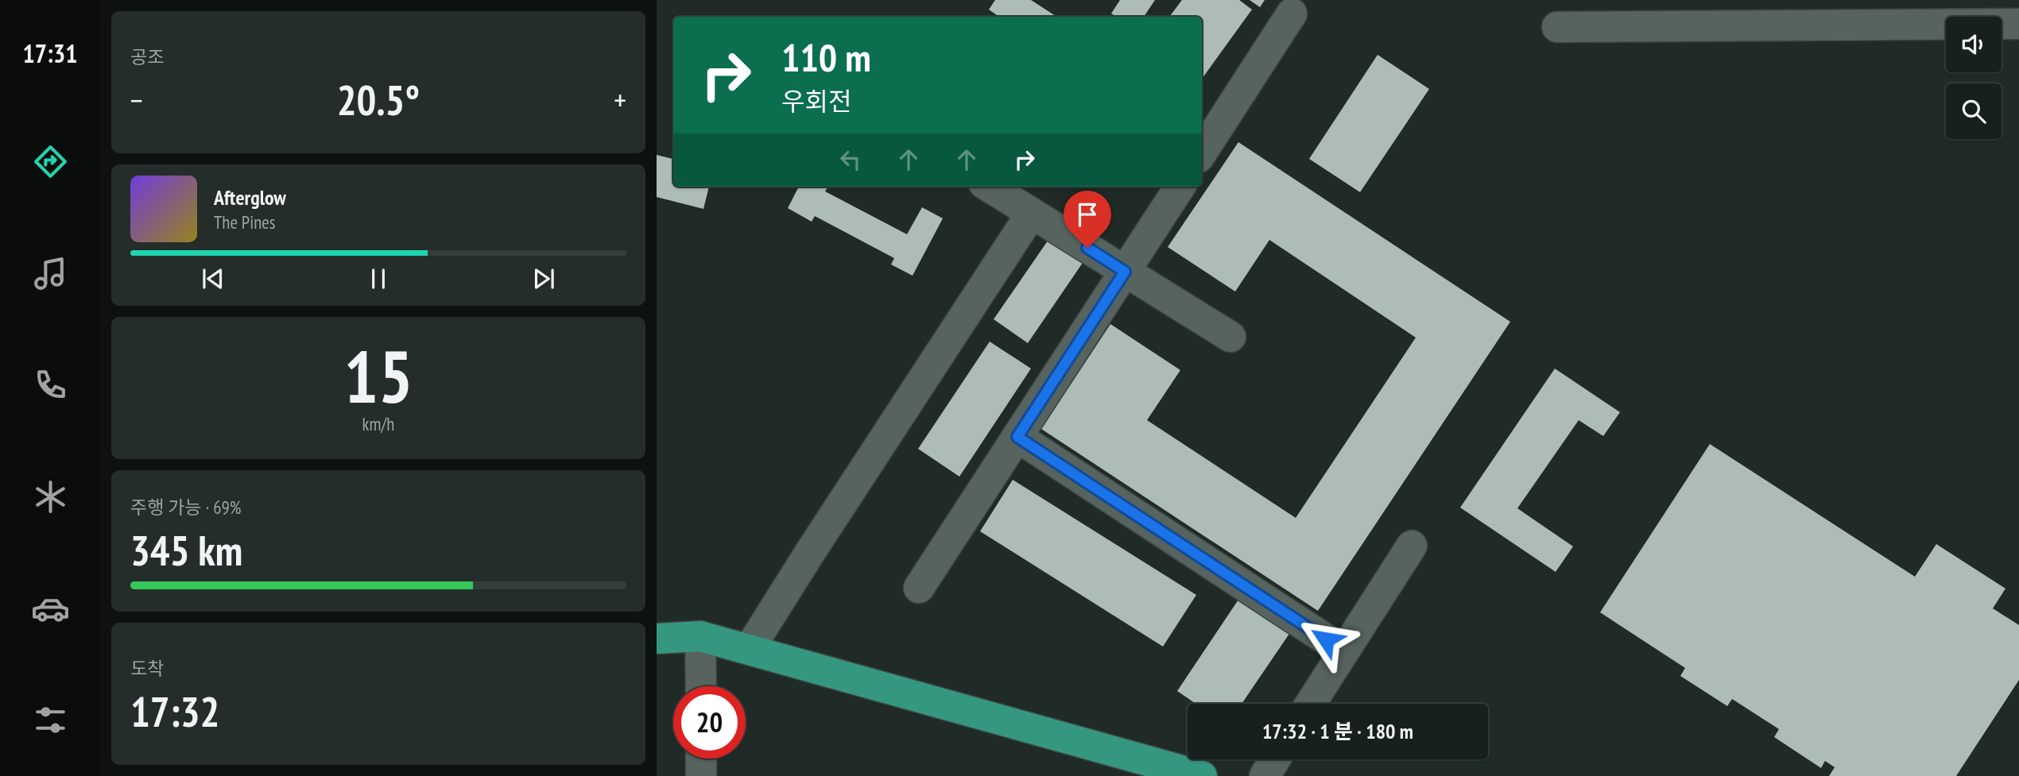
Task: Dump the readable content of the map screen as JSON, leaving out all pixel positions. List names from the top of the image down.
{
  "page": {
    "tabs": "17:31",
    "tile": [
      "공조",
      ["15", "km/h"],
      ["주행 가능 · 69%", "345 km"],
      ["도착", "17:32"]
    ],
    "turn": ["110 m", "우회전"],
    "heat": ["−", "20.5°", "+"],
    "song": ["Afterglow", "The Pines"],
    "limit": "20",
    "trip": "17:32 · 1 분 · 180 m"
  }
}
